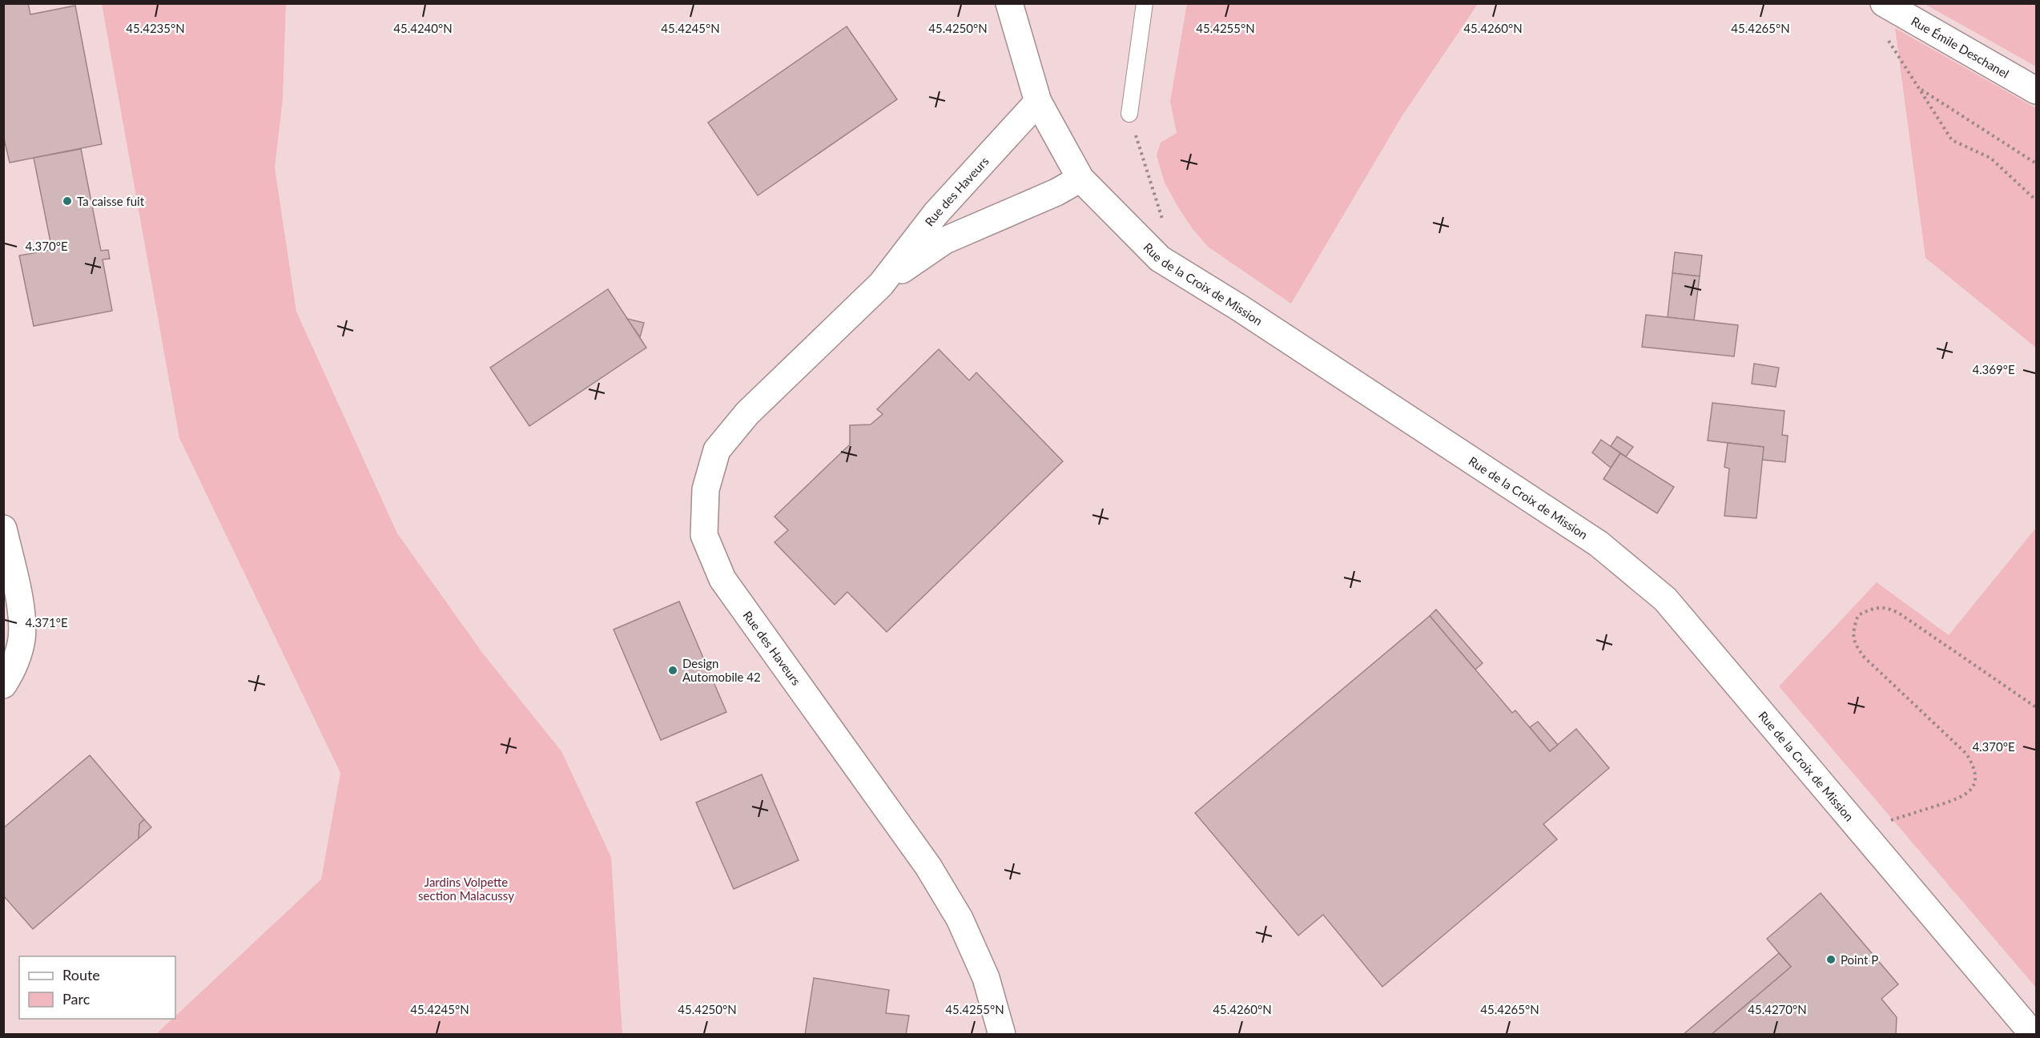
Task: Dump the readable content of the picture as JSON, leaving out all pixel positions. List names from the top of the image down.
{
  "streets": {
    "main road": ["Rue Émile Deschanel", "Rue des Haveurs", "Rue de la Croix de Mission"]
  },
  "crossings": [
    ["Rue des Haveurs", "Rue de la Croix de Mission"]
  ],
  "parks": ["Jardins Volpette section Malacussy"],
  "places": ["Ta caisse fuit", "Design Automobile 42", "Point P"],
  "legend": ["Route", "Parc"],
  "coordinates": [
    "45.4235°N",
    "45.4240°N",
    "45.4245°N",
    "45.4250°N",
    "45.4255°N",
    "45.4260°N",
    "45.4265°N",
    "4.370°E",
    "4.369°E",
    "4.371°E",
    "45.4270°N"
  ]
}
